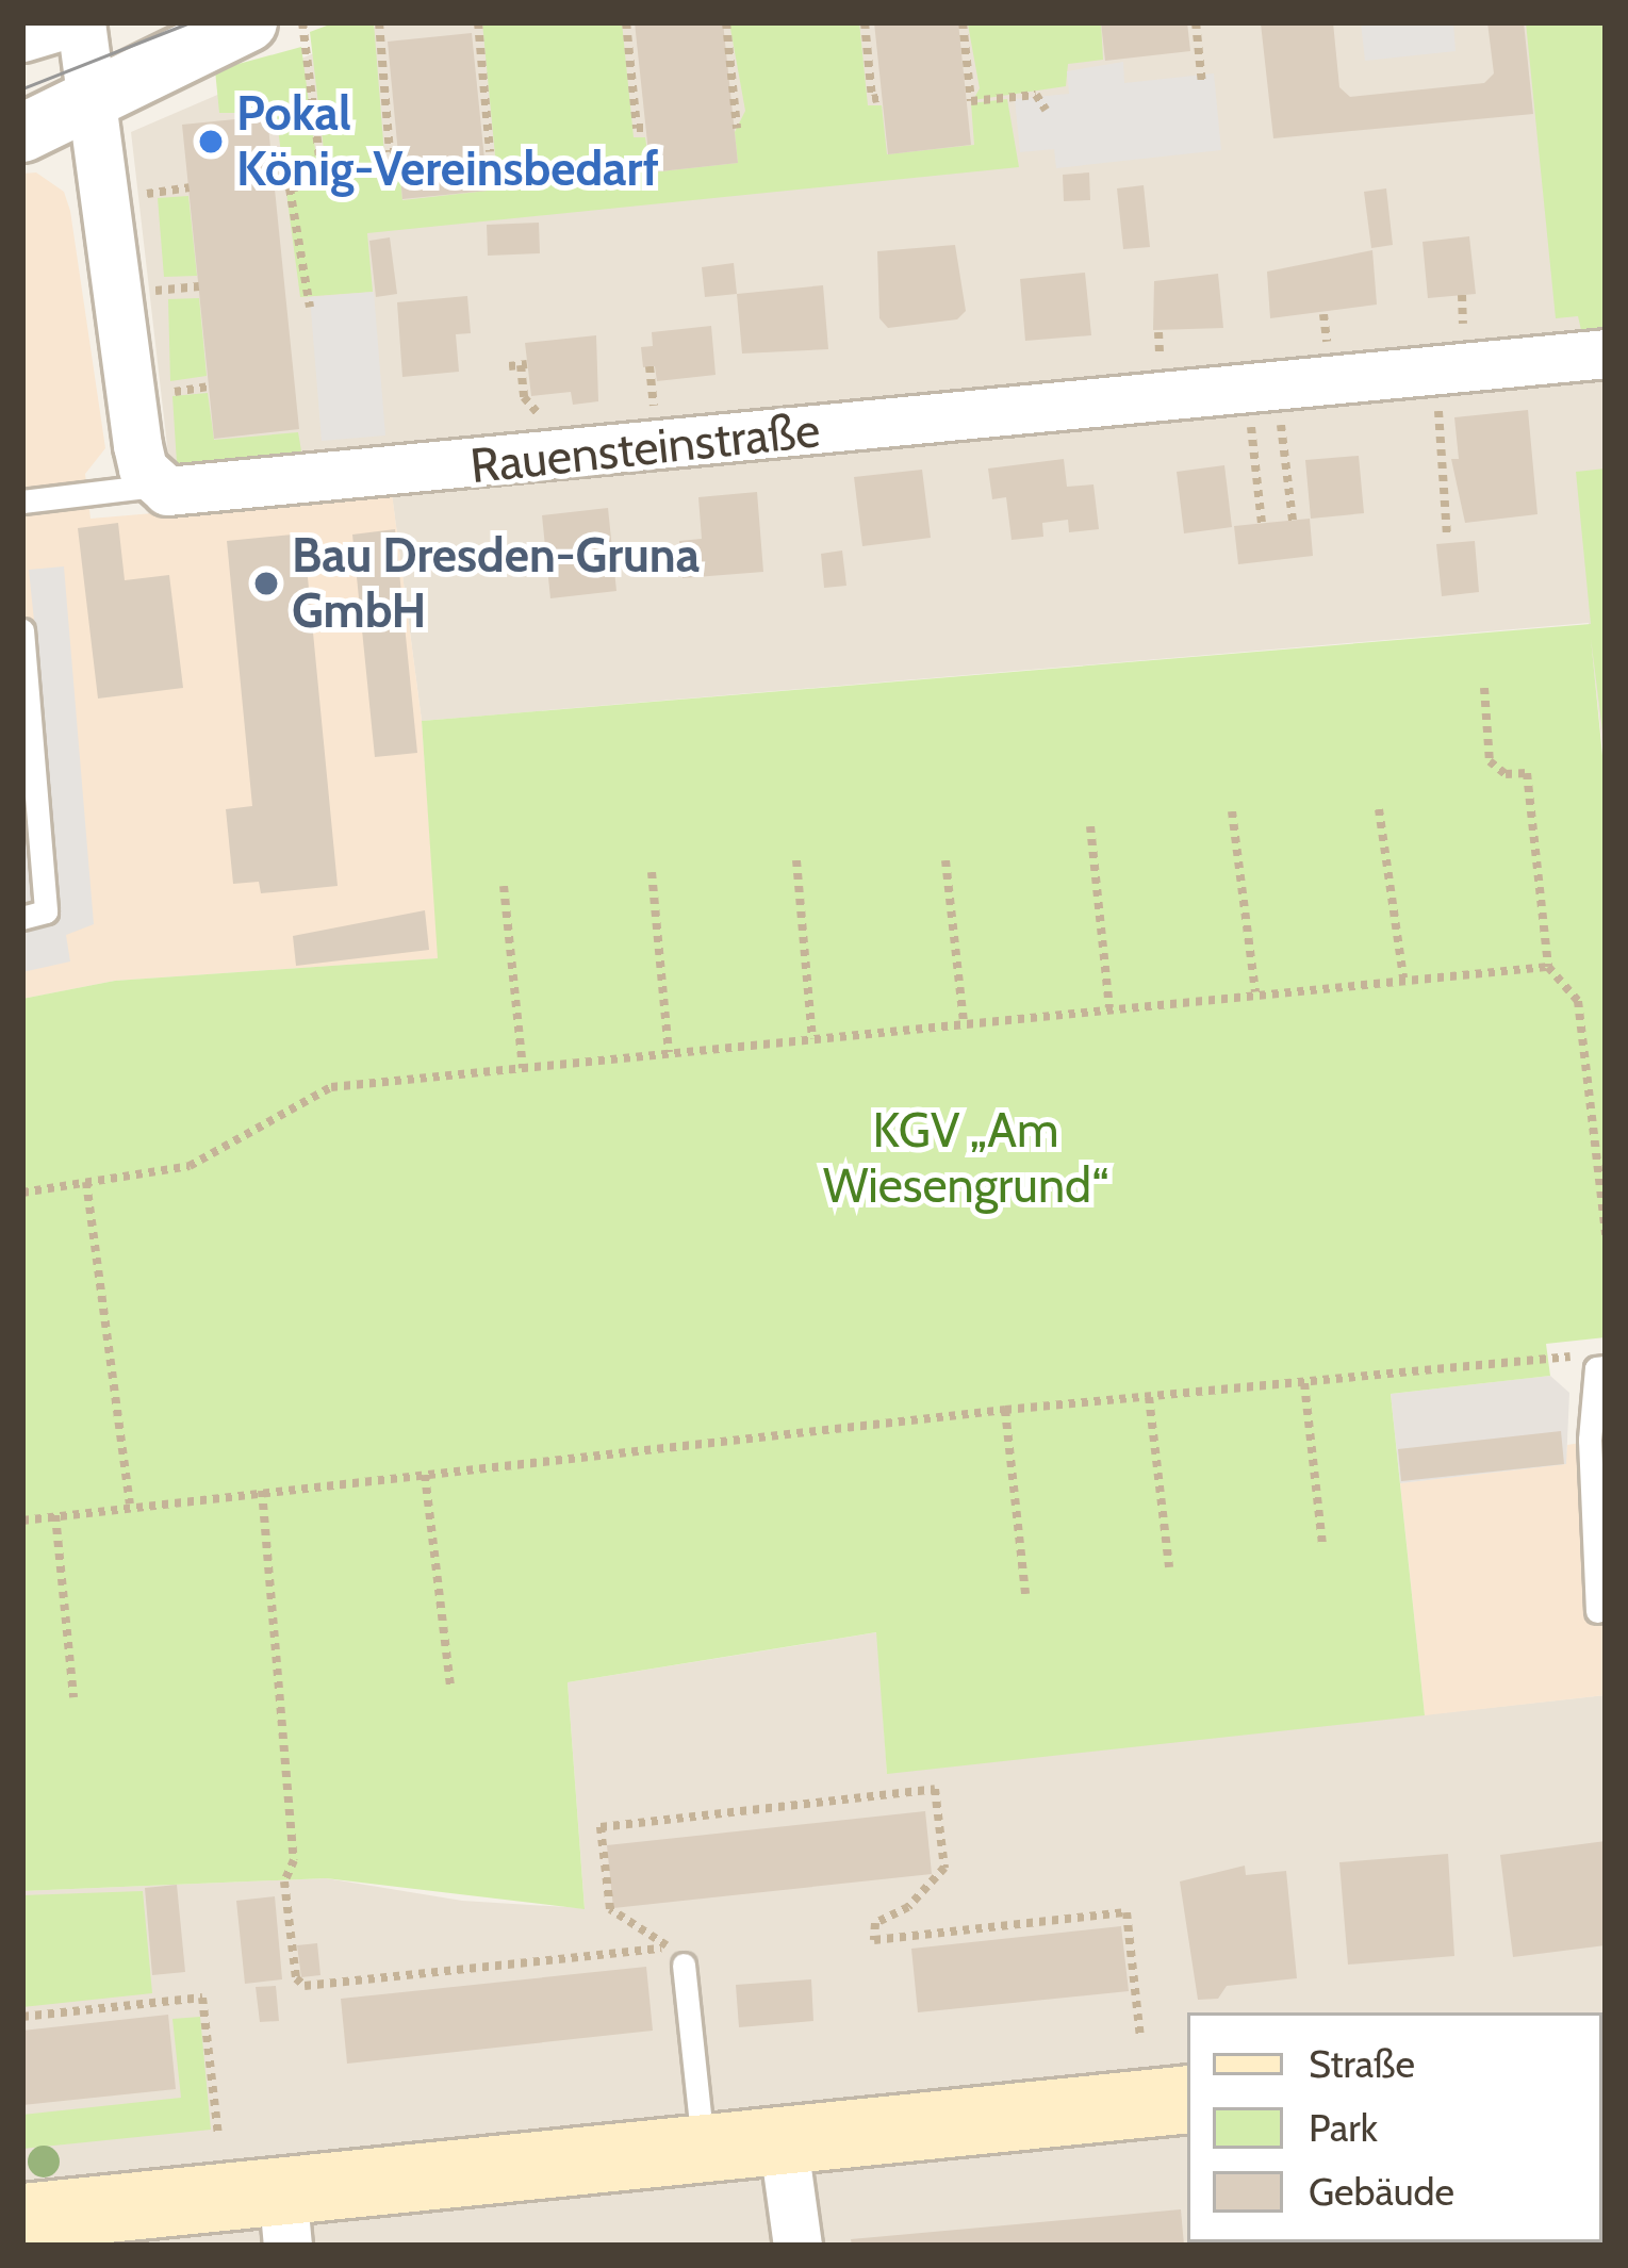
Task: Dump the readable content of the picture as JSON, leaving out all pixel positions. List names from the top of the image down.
{
  "streets": {
    "street": ["Rauensteinstraße"]
  },
  "parks": ["KGV „Am Wiesengrund“"],
  "places": ["Pokal König-Vereinsbedarf", "Bau Dresden-Gruna GmbH"],
  "legend": ["Straße", "Park", "Gebäude"]
}
